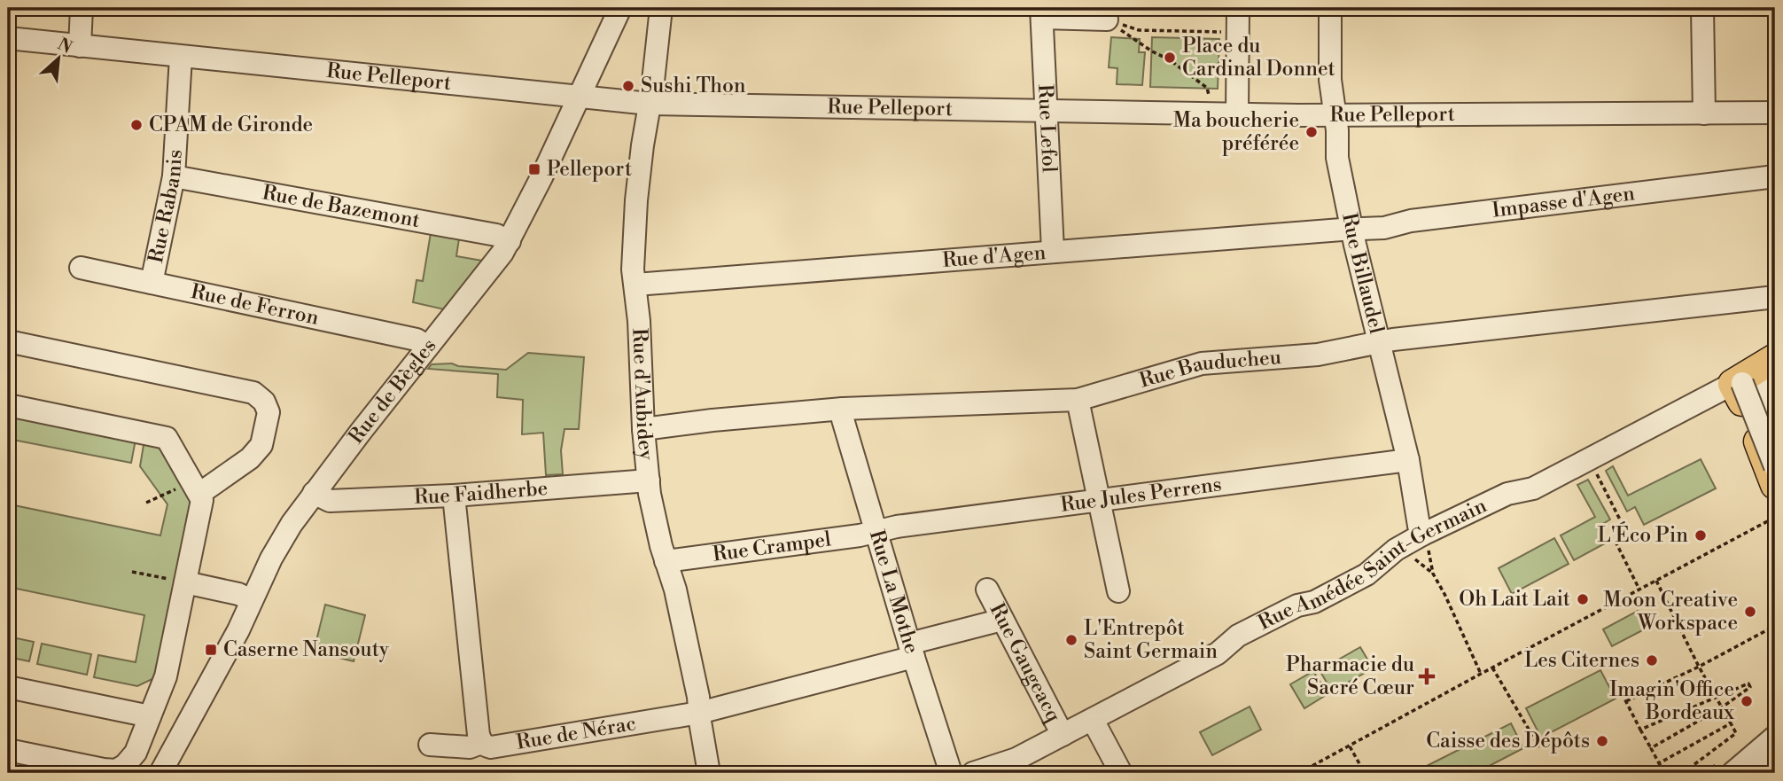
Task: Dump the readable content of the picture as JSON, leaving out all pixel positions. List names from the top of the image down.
{
  "streets": {
    "street": [
      "Rue Pelleport",
      "Rue Lefol",
      "Impasse d'Agen",
      "Rue Rabanis",
      "Rue de Bazemont",
      "Rue d'Agen",
      "Rue Billaudel",
      "Rue de Ferron",
      "Rue Bauducheu",
      "Rue de Bègles",
      "Rue d'Aubidey",
      "Rue Faidherbe",
      "Rue Jules Perrens",
      "Rue Crampel",
      "Rue Amédée Saint-Germain",
      "Rue La Mothe",
      "Rue Gaugeacq",
      "Rue de Nérac"
    ]
  },
  "crossings": [
    ["Rue Pelleport", "Rue Lefol"],
    ["Rue Pelleport", "Rue Rabanis"],
    ["Rue Pelleport", "Rue Billaudel"],
    ["Rue Pelleport", "Rue de Bègles"],
    ["Rue Pelleport", "Rue d'Aubidey"],
    ["Rue Lefol", "Rue d'Agen"],
    ["Impasse d'Agen", "Rue d'Agen"],
    ["Impasse d'Agen", "Rue Billaudel"],
    ["Rue Rabanis", "Rue de Bazemont"],
    ["Rue Rabanis", "Rue de Ferron"],
    ["Rue de Bazemont", "Rue de Bègles"],
    ["Rue d'Agen", "Rue Billaudel"],
    ["Rue d'Agen", "Rue d'Aubidey"],
    ["Rue Billaudel", "Rue Bauducheu"],
    ["Rue Billaudel", "Rue Jules Perrens"],
    ["Rue Billaudel", "Rue Amédée Saint-Germain"],
    ["Rue de Ferron", "Rue de Bègles"],
    ["Rue Bauducheu", "Rue d'Aubidey"],
    ["Rue Bauducheu", "Rue La Mothe"],
    ["Rue de Bègles", "Rue Faidherbe"],
    ["Rue d'Aubidey", "Rue Faidherbe"],
    ["Rue d'Aubidey", "Rue Crampel"],
    ["Rue d'Aubidey", "Rue de Nérac"],
    ["Rue Jules Perrens", "Rue Crampel"],
    ["Rue Jules Perrens", "Rue La Mothe"],
    ["Rue Crampel", "Rue La Mothe"],
    ["Rue Amédée Saint-Germain", "Rue Gaugeacq"],
    ["Rue La Mothe", "Rue de Nérac"],
    ["Rue Gaugeacq", "Rue de Nérac"]
  ],
  "places": {
    "other": [
      "Place du Cardinal Donnet",
      "Sushi Thon",
      "CPAM de Gironde",
      "Ma boucherie préférée",
      "L'Éco Pin",
      "Oh Lait Lait",
      "Moon Creative Workspace",
      "L'Entrepôt Saint Germain",
      "Les Citernes",
      "Imagin'Office Bordeaux",
      "Caisse des Dépôts"
    ],
    "transit": ["Pelleport", "Caserne Nansouty"],
    "health": ["Pharmacie du Sacré Cœur"]
  },
  "north": "top right"
}
